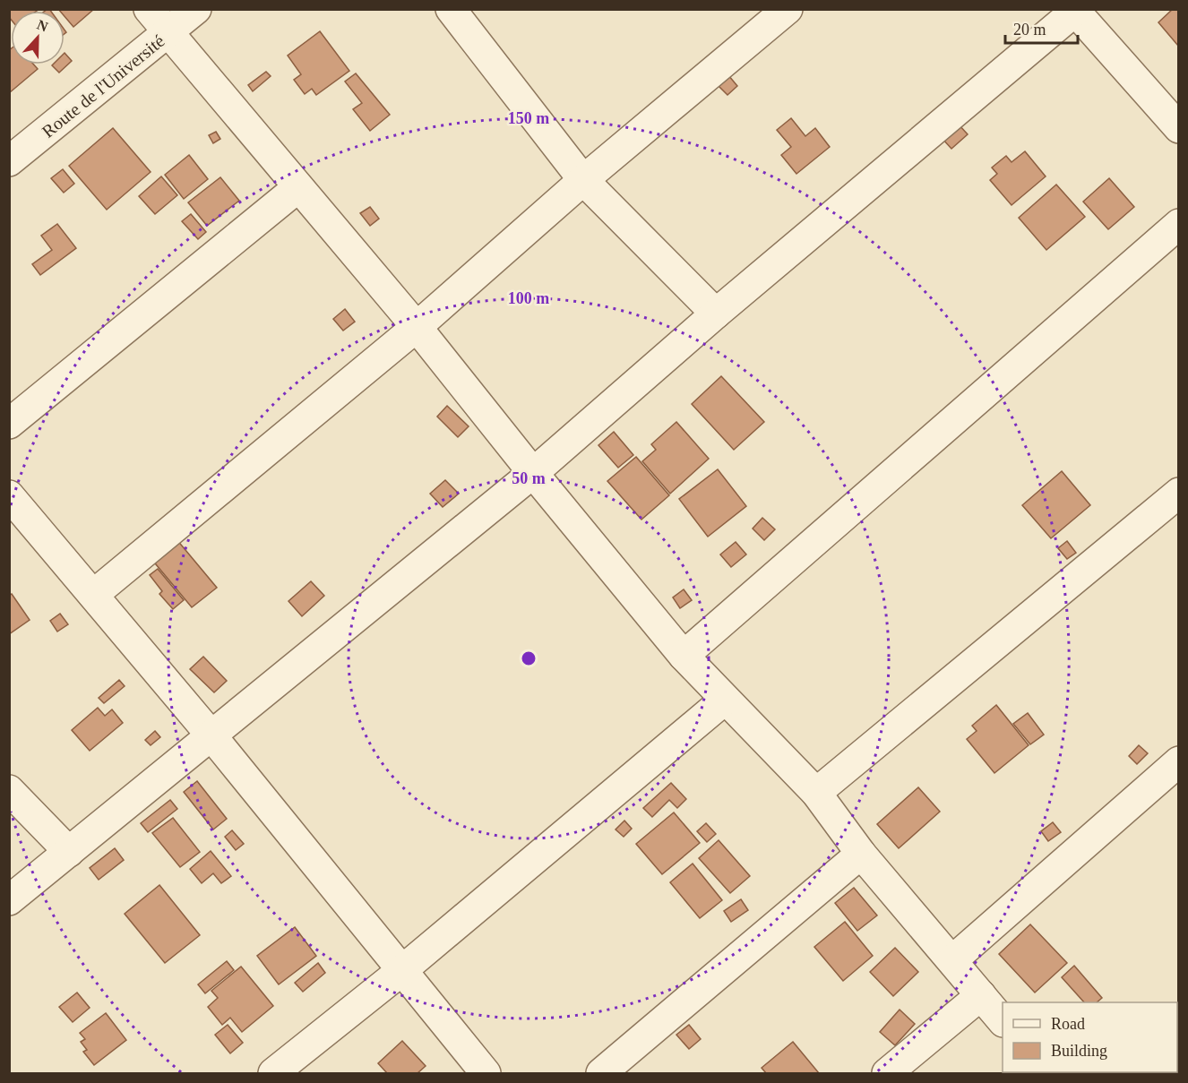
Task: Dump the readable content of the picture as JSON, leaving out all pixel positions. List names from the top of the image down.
{
  "streets": {
    "street": ["Route de l'Université"]
  },
  "legend": ["Road", "Building"],
  "scale_bar": "20 m",
  "north": "top",
  "rings": ["150 m", "100 m", "50 m"]
}
